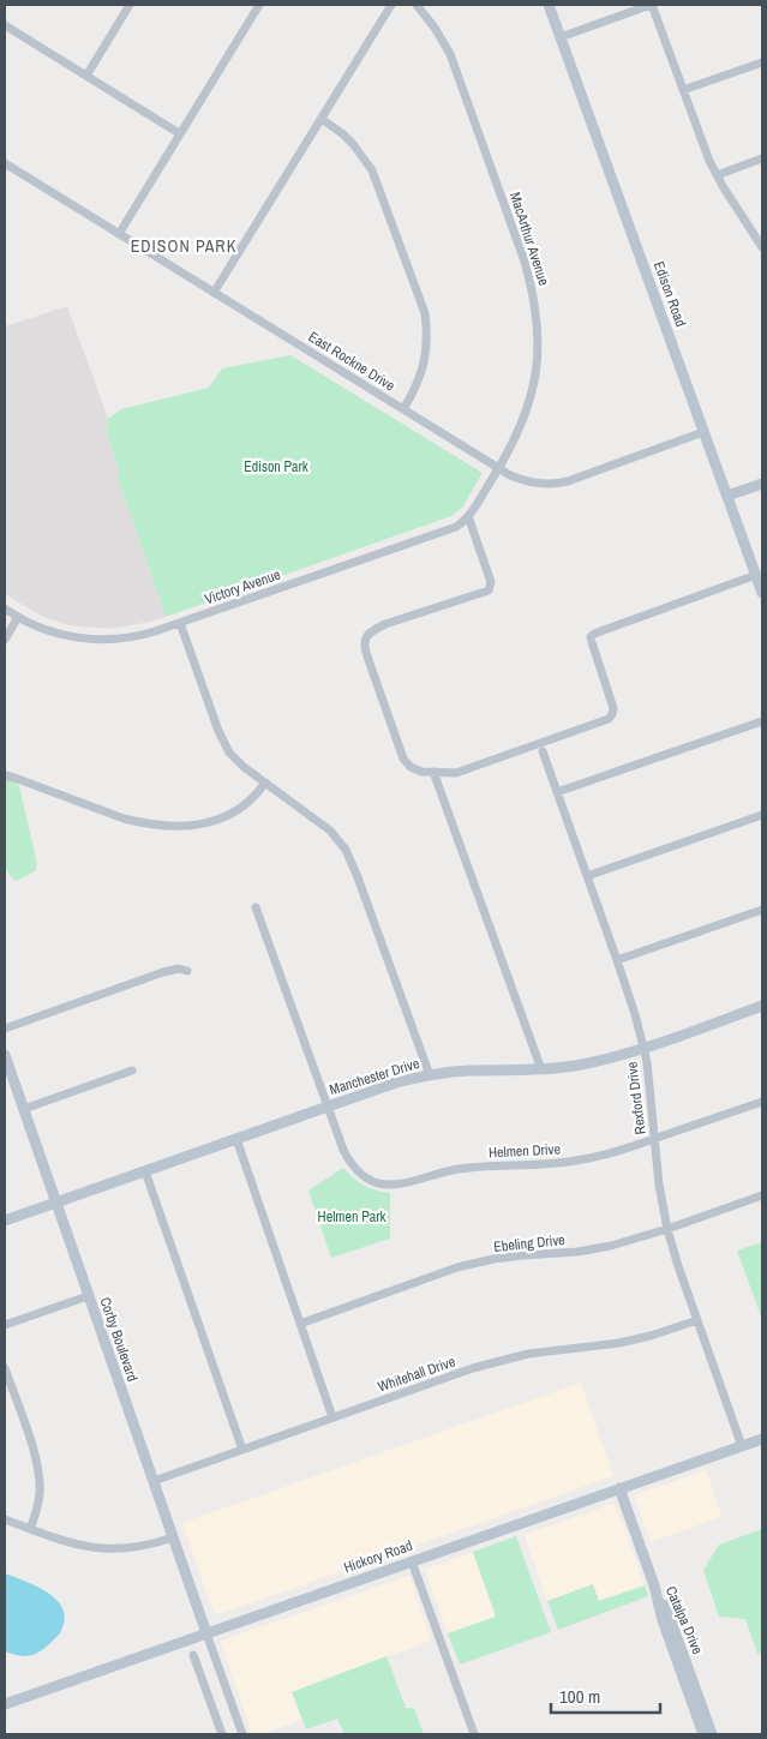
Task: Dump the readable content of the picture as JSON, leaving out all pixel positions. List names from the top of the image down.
{
  "streets": {
    "street": [
      "MacArthur Avenue",
      "Edison Road",
      "East Rockne Drive",
      "Victory Avenue",
      "Manchester Drive",
      "Rexford Drive",
      "Helmen Drive",
      "Ebeling Drive",
      "Corby Boulevard",
      "Whitehall Drive",
      "Hickory Road",
      "Catalpa Drive"
    ]
  },
  "crossings": [
    ["MacArthur Avenue", "East Rockne Drive"],
    ["MacArthur Avenue", "Victory Avenue"],
    ["Edison Road", "East Rockne Drive"],
    ["Manchester Drive", "Rexford Drive"],
    ["Manchester Drive", "Helmen Drive"],
    ["Manchester Drive", "Corby Boulevard"],
    ["Rexford Drive", "Helmen Drive"],
    ["Rexford Drive", "Ebeling Drive"],
    ["Rexford Drive", "Whitehall Drive"],
    ["Rexford Drive", "Hickory Road"],
    ["Corby Boulevard", "Whitehall Drive"],
    ["Corby Boulevard", "Hickory Road"],
    ["Hickory Road", "Catalpa Drive"]
  ],
  "districts": ["EDISON PARK"],
  "parks": ["Edison Park", "Helmen Park"],
  "scale_bar": "100 m"
}
